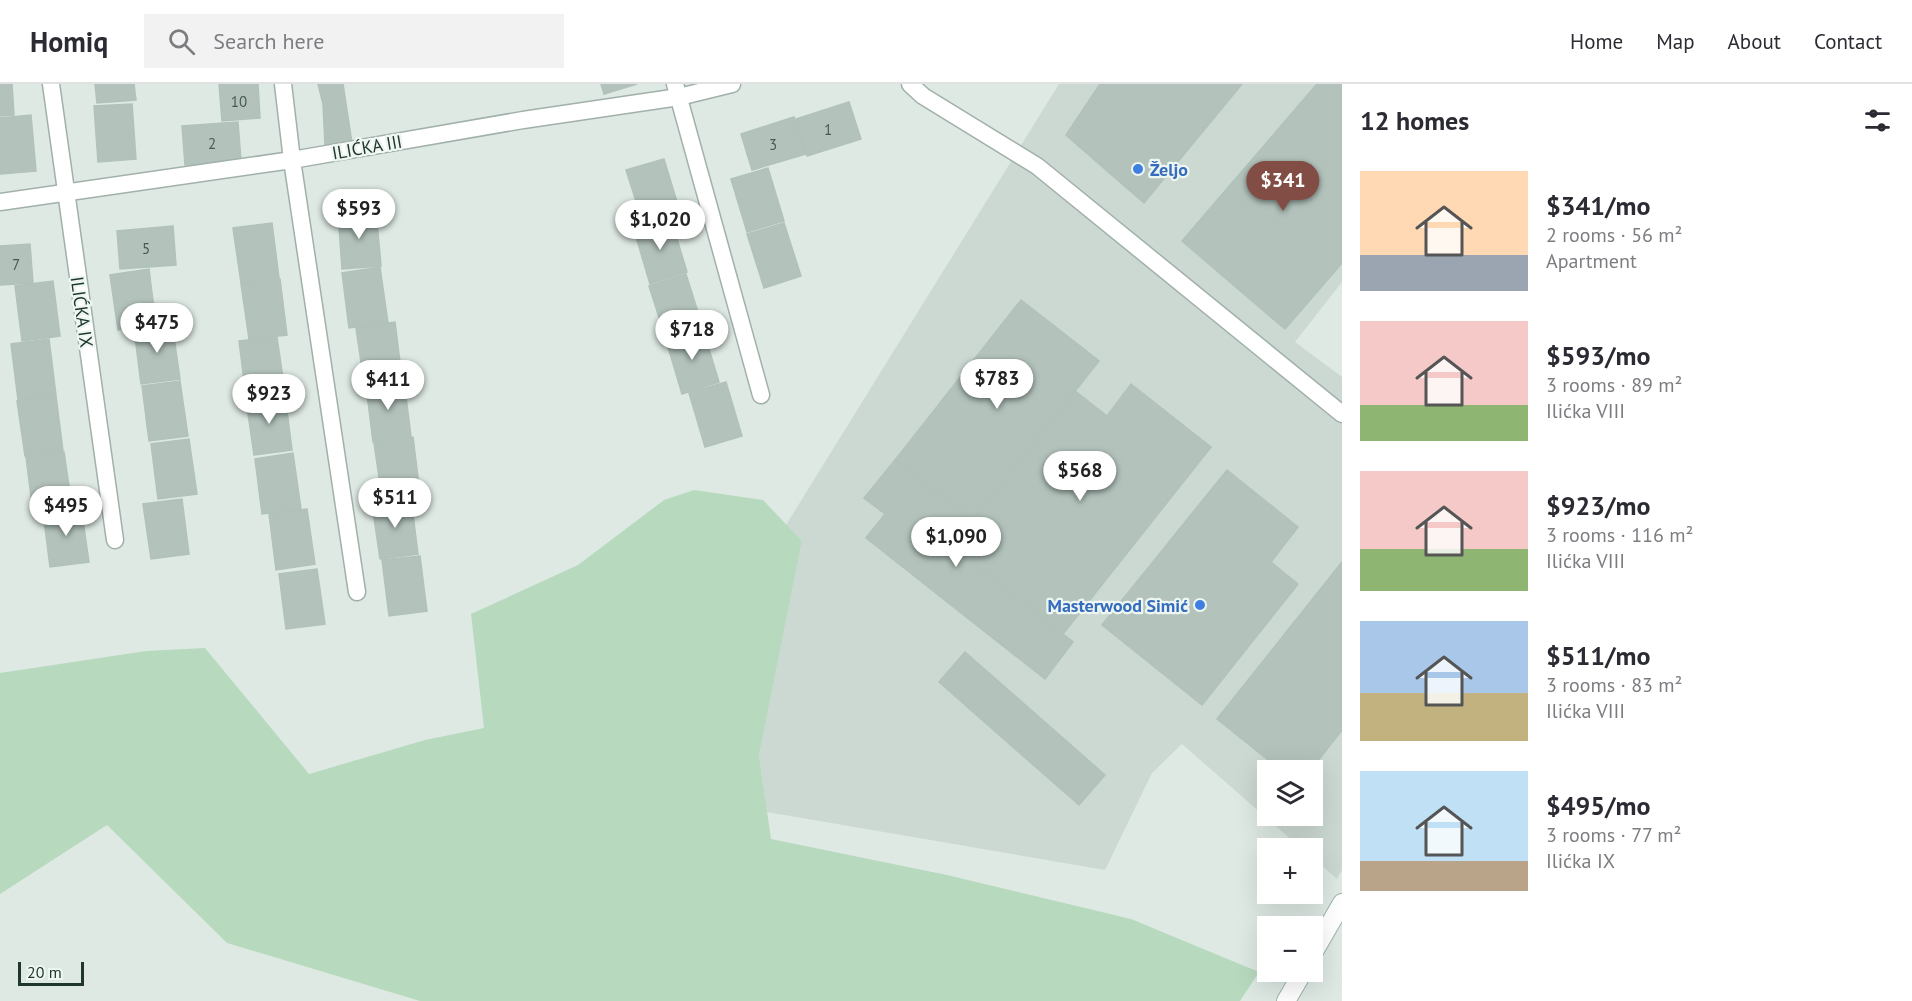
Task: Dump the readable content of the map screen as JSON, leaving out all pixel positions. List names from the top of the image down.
{
  "streets": {
    "street": ["ILIĆKA III", "ILIĆKA IX"]
  },
  "crossings": [
    ["ILIĆKA III", "ILIĆKA IX"]
  ],
  "places": ["Željo", "Masterwood Simić"],
  "house_numbers": [
    "10",
    "1",
    "2",
    "3",
    "5",
    "7"
  ],
  "scale_bar": "20 m",
  "page": {
    "header": "Homiq",
    "search": "Search here",
    "nav": [
      "Home",
      "Map",
      "About",
      "Contact"
    ],
    "heading": "12 homes",
    "list": [
      {
        "name": "$341/mo",
        "note": "2 rooms · 56 m² · Apartment"
      },
      {
        "name": "$593/mo",
        "note": "3 rooms · 89 m² · Ilićka VIII"
      },
      {
        "name": "$923/mo",
        "note": "3 rooms · 116 m² · Ilićka VIII"
      },
      {
        "name": "$511/mo",
        "note": "3 rooms · 83 m² · Ilićka VIII"
      },
      {
        "name": "$495/mo",
        "note": "3 rooms · 77 m² · Ilićka IX"
      }
    ],
    "price": [
      "$341",
      "$593",
      "$1,020",
      "$475",
      "$718",
      "$783",
      "$411",
      "$923",
      "$568",
      "$511",
      "$495",
      "$1,090"
    ],
    "map_buttons": ["+", "−"],
    "scale": "20 m"
  }
}
